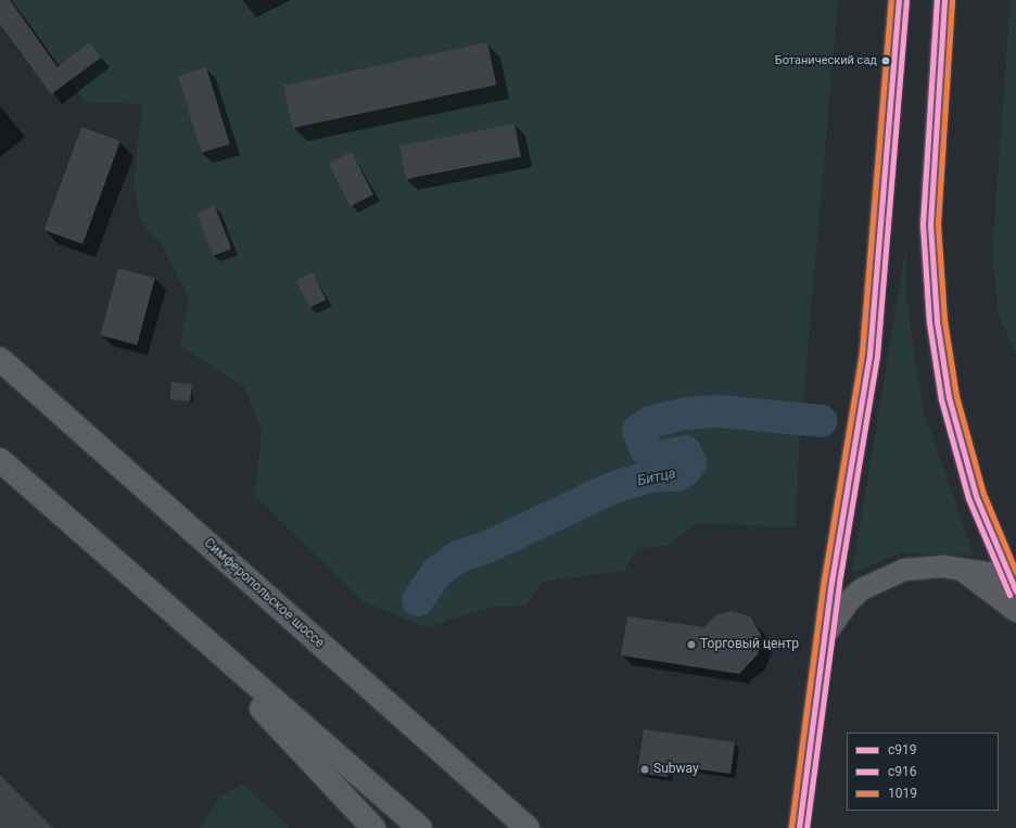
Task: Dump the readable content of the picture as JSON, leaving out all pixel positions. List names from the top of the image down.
{
  "streets": {
    "highway": ["Симферопольское шоссе"]
  },
  "water": ["Битца"],
  "places": ["Ботанический сад", "Торговый центр", "Subway"],
  "lines": ["transit line с919", "transit line с916", "transit line 1019"],
  "legend": ["с919", "с916", "1019"]
}
